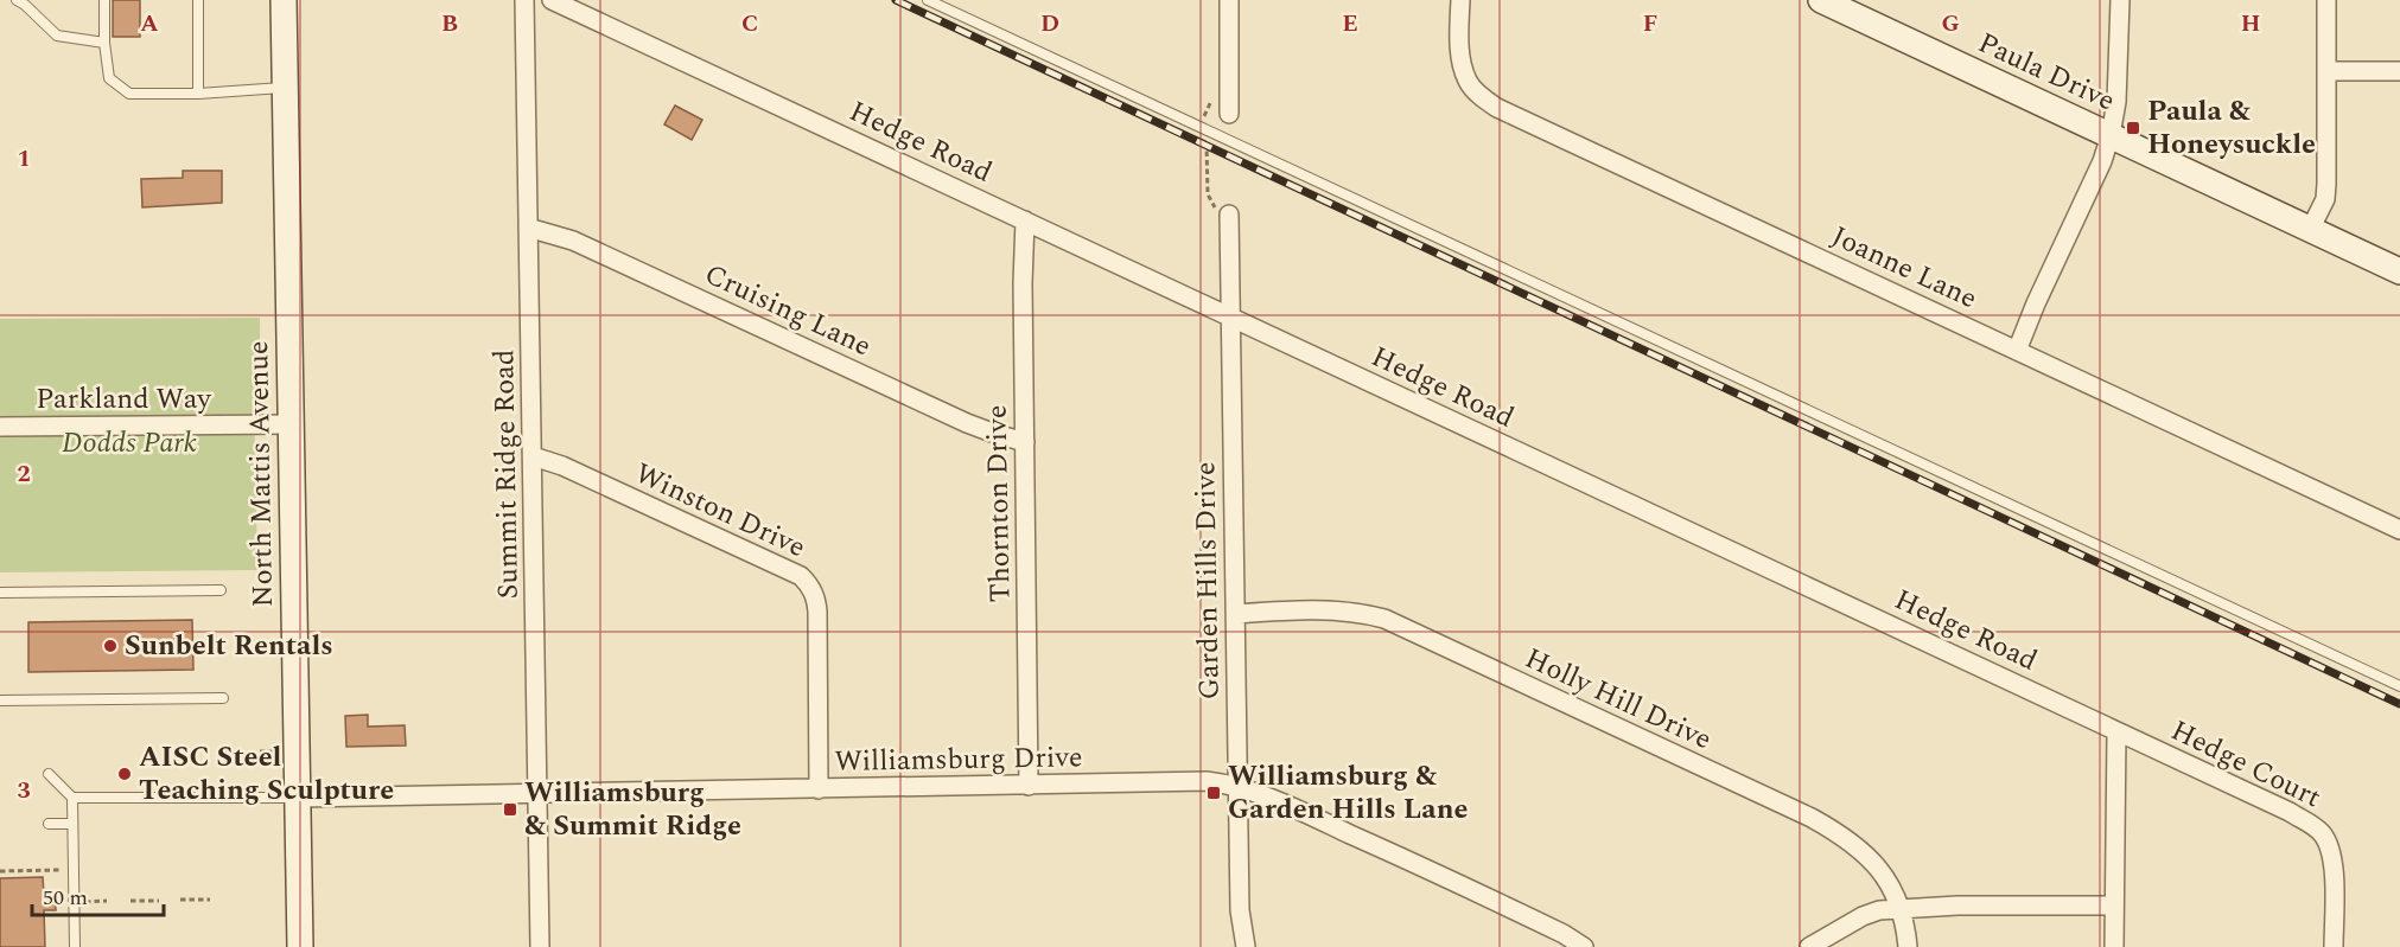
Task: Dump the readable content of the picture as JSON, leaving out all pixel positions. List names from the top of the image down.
{
  "streets": {
    "main road": ["Paula Drive", "North Mattis Avenue"],
    "street": [
      "Hedge Road",
      "Joanne Lane",
      "Cruising Lane",
      "Parkland Way",
      "Summit Ridge Road",
      "Thornton Drive",
      "Winston Drive",
      "Garden Hills Drive",
      "Holly Hill Drive",
      "Williamsburg Drive",
      "Hedge Court"
    ]
  },
  "crossings": [
    ["Hedge Road", "Thornton Drive"],
    ["Hedge Road", "Garden Hills Drive"],
    ["Hedge Road", "Hedge Court"],
    ["Cruising Lane", "Summit Ridge Road"],
    ["Cruising Lane", "Thornton Drive"],
    ["Parkland Way", "North Mattis Avenue"],
    ["North Mattis Avenue", "Williamsburg Drive"],
    ["Summit Ridge Road", "Winston Drive"],
    ["Summit Ridge Road", "Williamsburg Drive"],
    ["Thornton Drive", "Williamsburg Drive"],
    ["Winston Drive", "Williamsburg Drive"],
    ["Garden Hills Drive", "Holly Hill Drive"],
    ["Garden Hills Drive", "Williamsburg Drive"]
  ],
  "parks": ["Dodds Park"],
  "places": {
    "transit": ["Paula & Honeysuckle", "Williamsburg & Garden Hills Lane", "Williamsburg & Summit Ridge"],
    "other": ["Sunbelt Rentals", "AISC Steel Teaching Sculpture"]
  },
  "scale_bar": "50 m",
  "grid": {
    "columns": [
      "A",
      "B",
      "C",
      "D",
      "E",
      "F",
      "G",
      "H"
    ],
    "rows": ["1", "2", "3"]
  }
}
